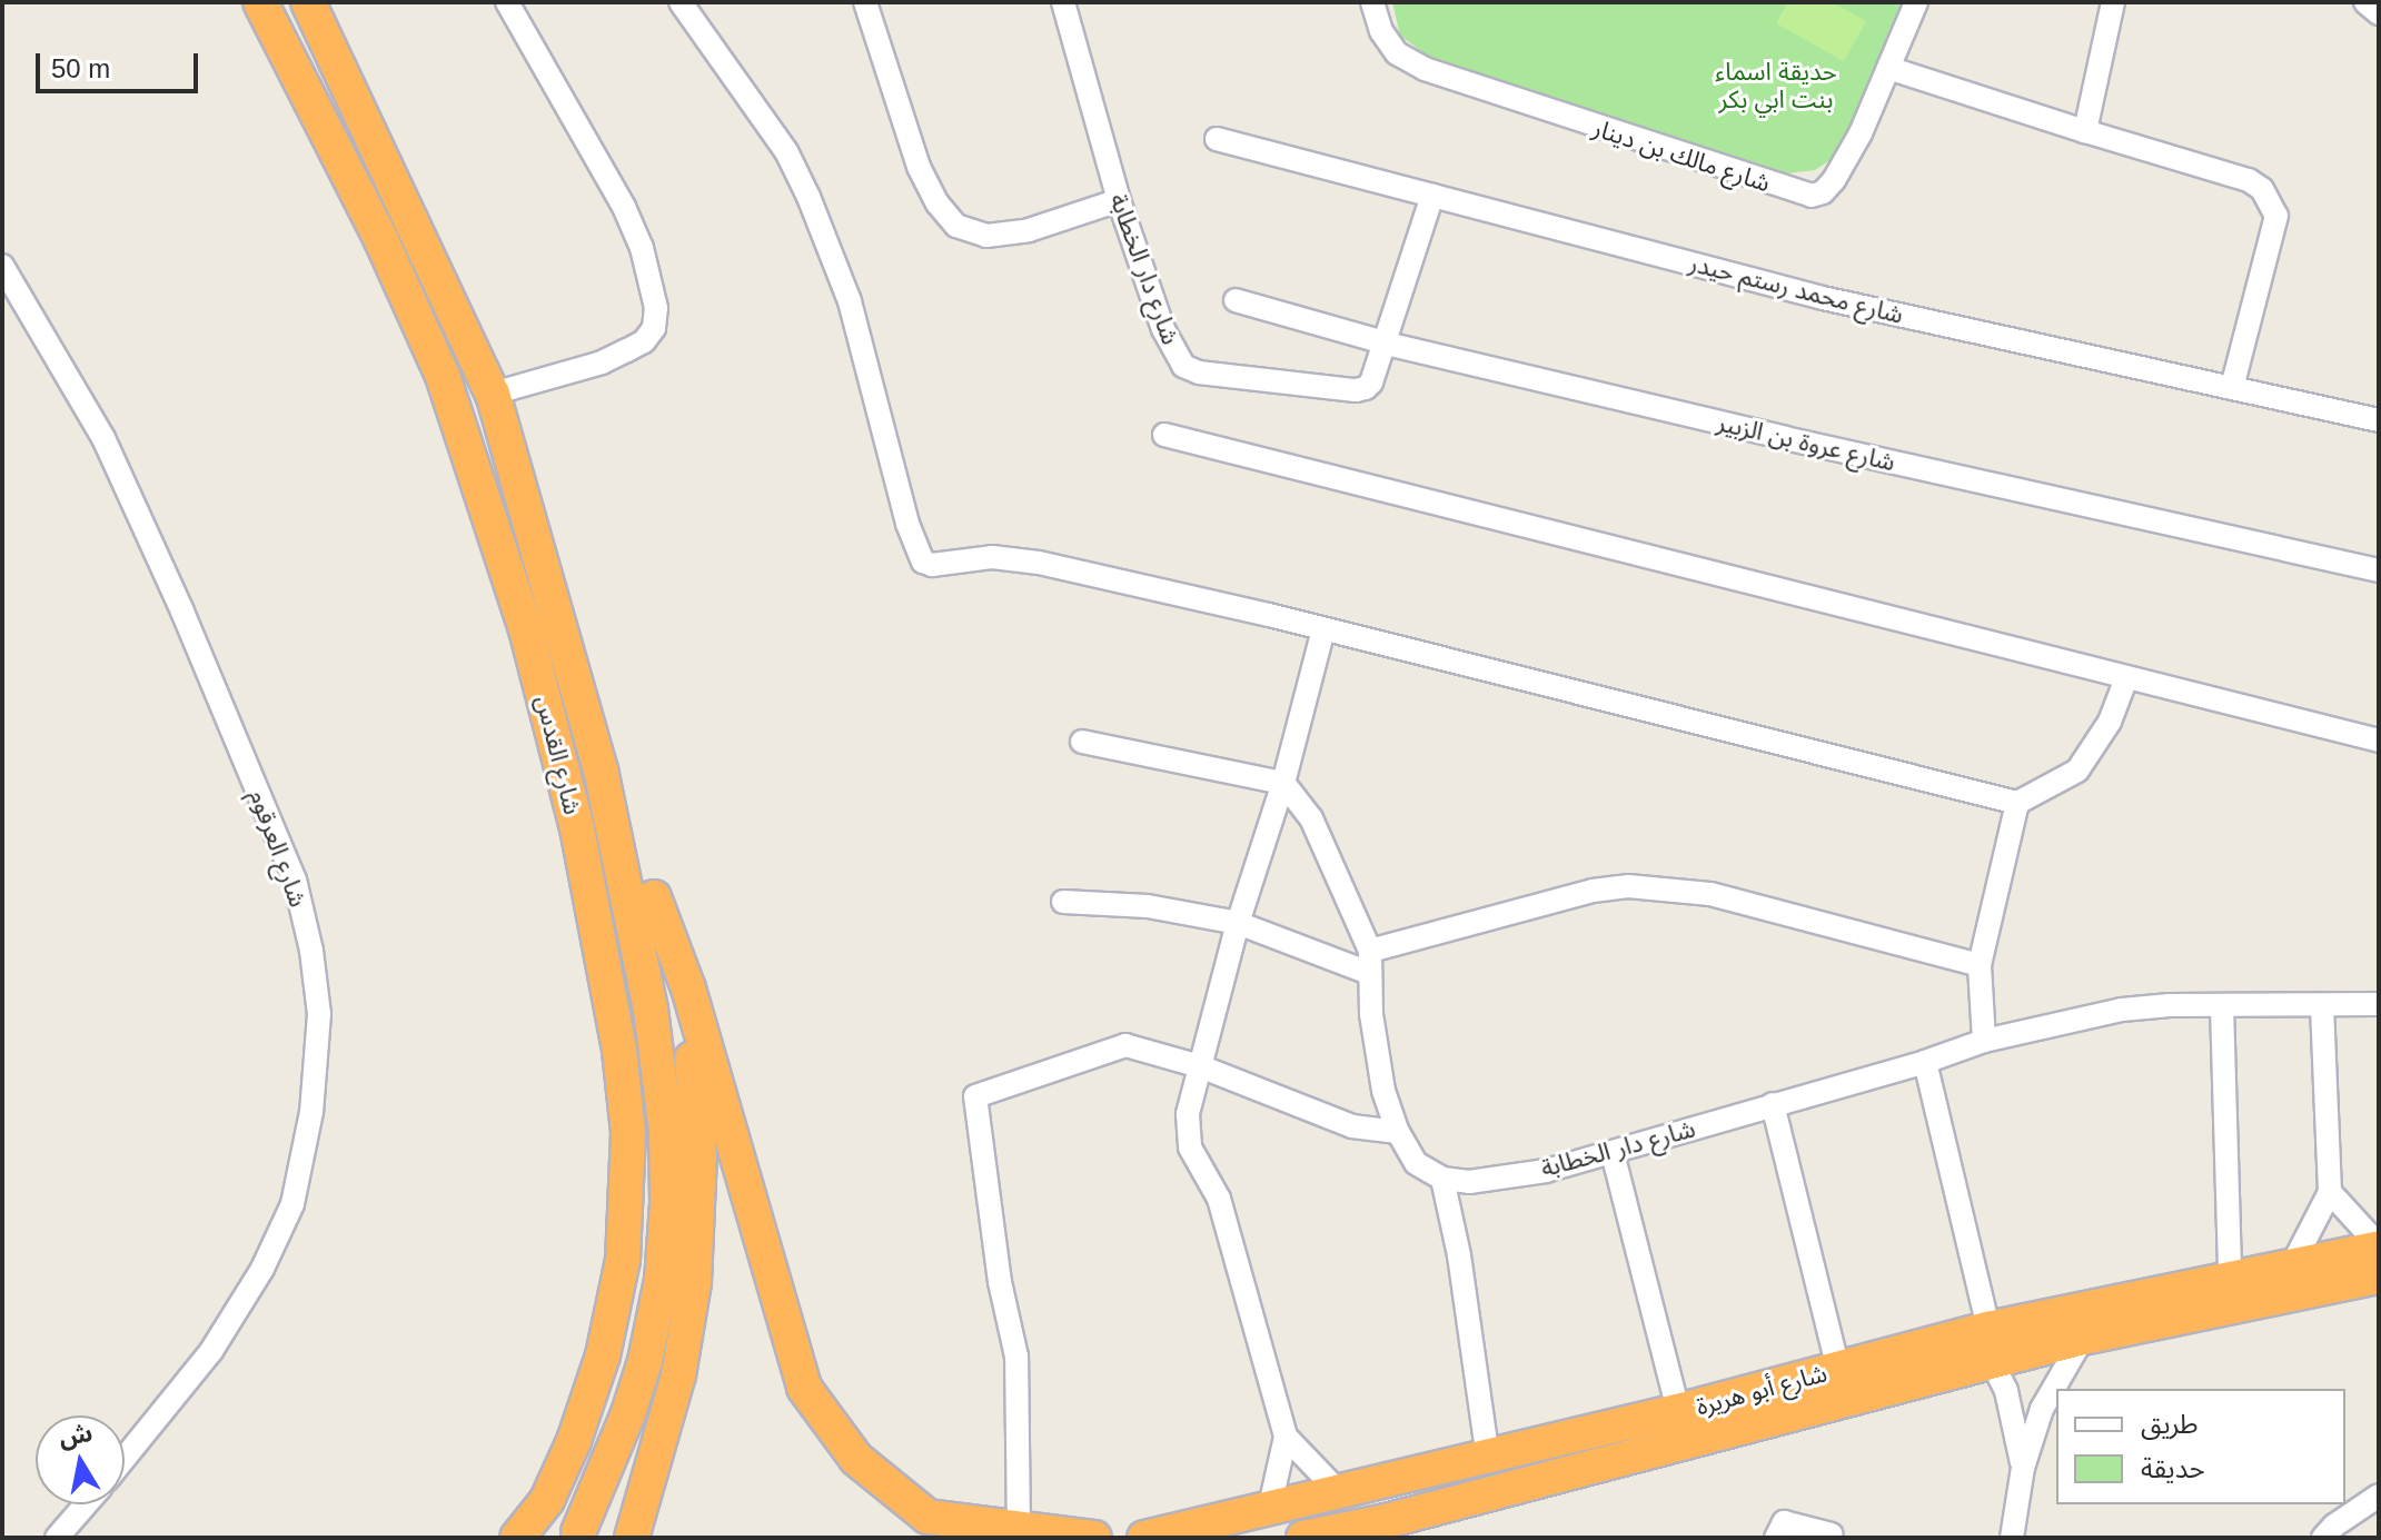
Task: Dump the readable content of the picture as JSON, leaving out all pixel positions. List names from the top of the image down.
{
  "streets": {
    "highway": ["شارع القدس", "شارع أبو هريرة"],
    "street": [
      "شارع مالك بن دينار",
      "شارع دار الخطابة",
      "شارع محمد رستم حيدر",
      "شارع عروة بن الزبير",
      "شارع العرقوم"
    ]
  },
  "crossings": [
    ["شارع دار الخطابة", "شارع محمد رستم حيدر"],
    ["شارع دار الخطابة", "شارع عروة بن الزبير"]
  ],
  "parks": ["حديقة اسماء بنت ابي بكر"],
  "legend": ["طريق", "حديقة"],
  "scale_bar": "50 m",
  "north": "top"
}
